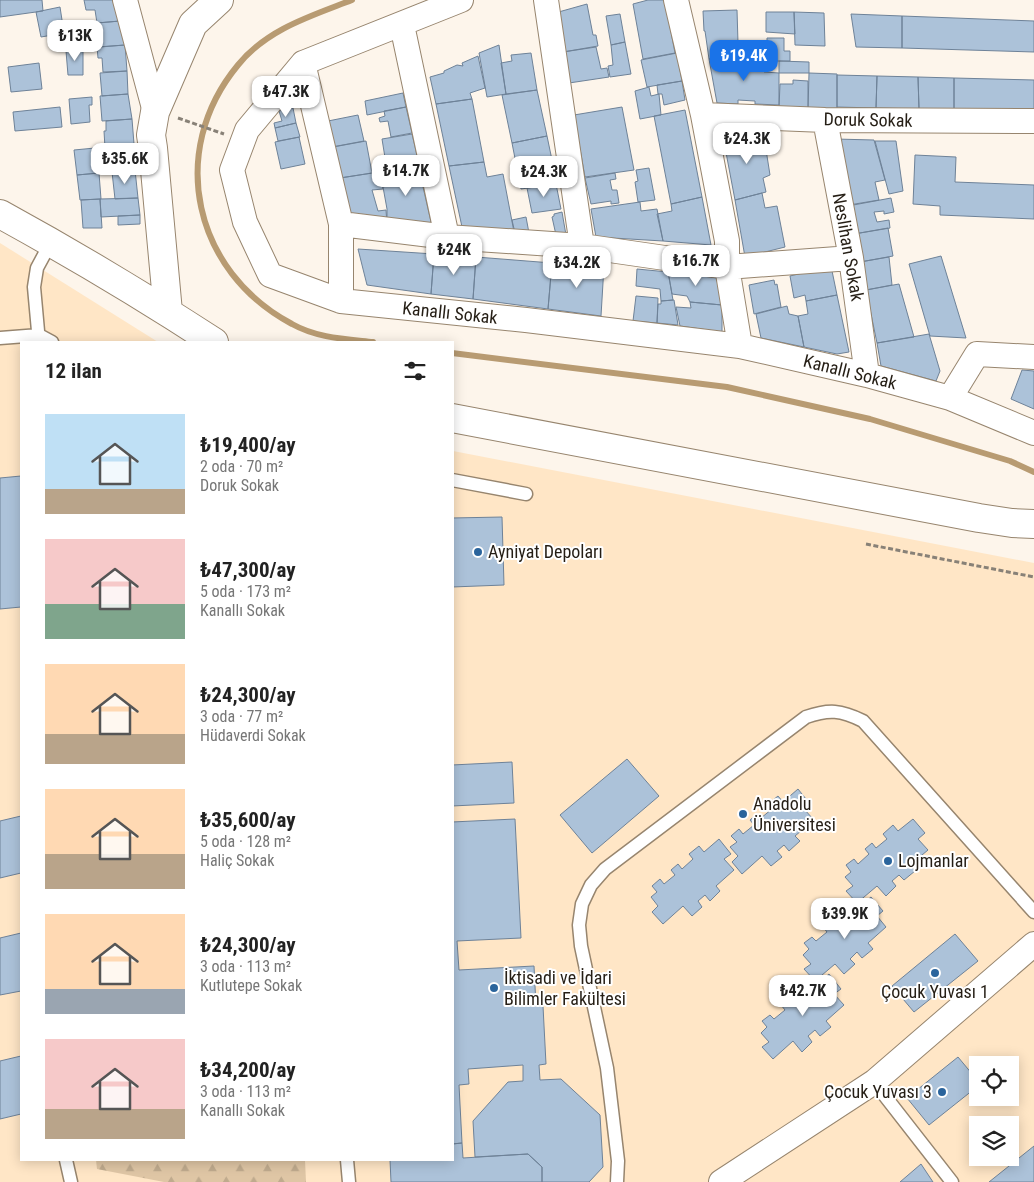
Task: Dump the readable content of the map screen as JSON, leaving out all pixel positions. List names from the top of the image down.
{
  "streets": {
    "street": ["Doruk Sokak", "Neslihan Sokak", "Kanallı Sokak"]
  },
  "crossings": [
    ["Doruk Sokak", "Neslihan Sokak"],
    ["Neslihan Sokak", "Kanallı Sokak"]
  ],
  "places": [
    "Ayniyat Depoları",
    "Anadolu Üniversitesi",
    "Lojmanlar",
    "Çocuk Yuvası 1",
    "İktisadi ve İdari Bilimler Fakültesi",
    "Çocuk Yuvası 3"
  ],
  "page": {
    "price": [
      "₺13K",
      "₺19.4K",
      "₺47.3K",
      "₺24.3K",
      "₺35.6K",
      "₺14.7K",
      "₺24.3K",
      "₺24K",
      "₺16.7K",
      "₺34.2K",
      "₺39.9K",
      "₺42.7K"
    ],
    "heading": "12 ilan",
    "list": [
      {
        "name": "₺19,400/ay",
        "note": "2 oda · 70 m² · Doruk Sokak"
      },
      {
        "name": "₺47,300/ay",
        "note": "5 oda · 173 m² · Kanallı Sokak"
      },
      {
        "name": "₺24,300/ay",
        "note": "3 oda · 77 m² · Hüdaverdi Sokak"
      },
      {
        "name": "₺35,600/ay",
        "note": "5 oda · 128 m² · Haliç Sokak"
      },
      {
        "name": "₺24,300/ay",
        "note": "3 oda · 113 m² · Kutlutepe Sokak"
      },
      {
        "name": "₺34,200/ay",
        "note": "3 oda · 113 m² · Kanallı Sokak"
      }
    ]
  }
}
